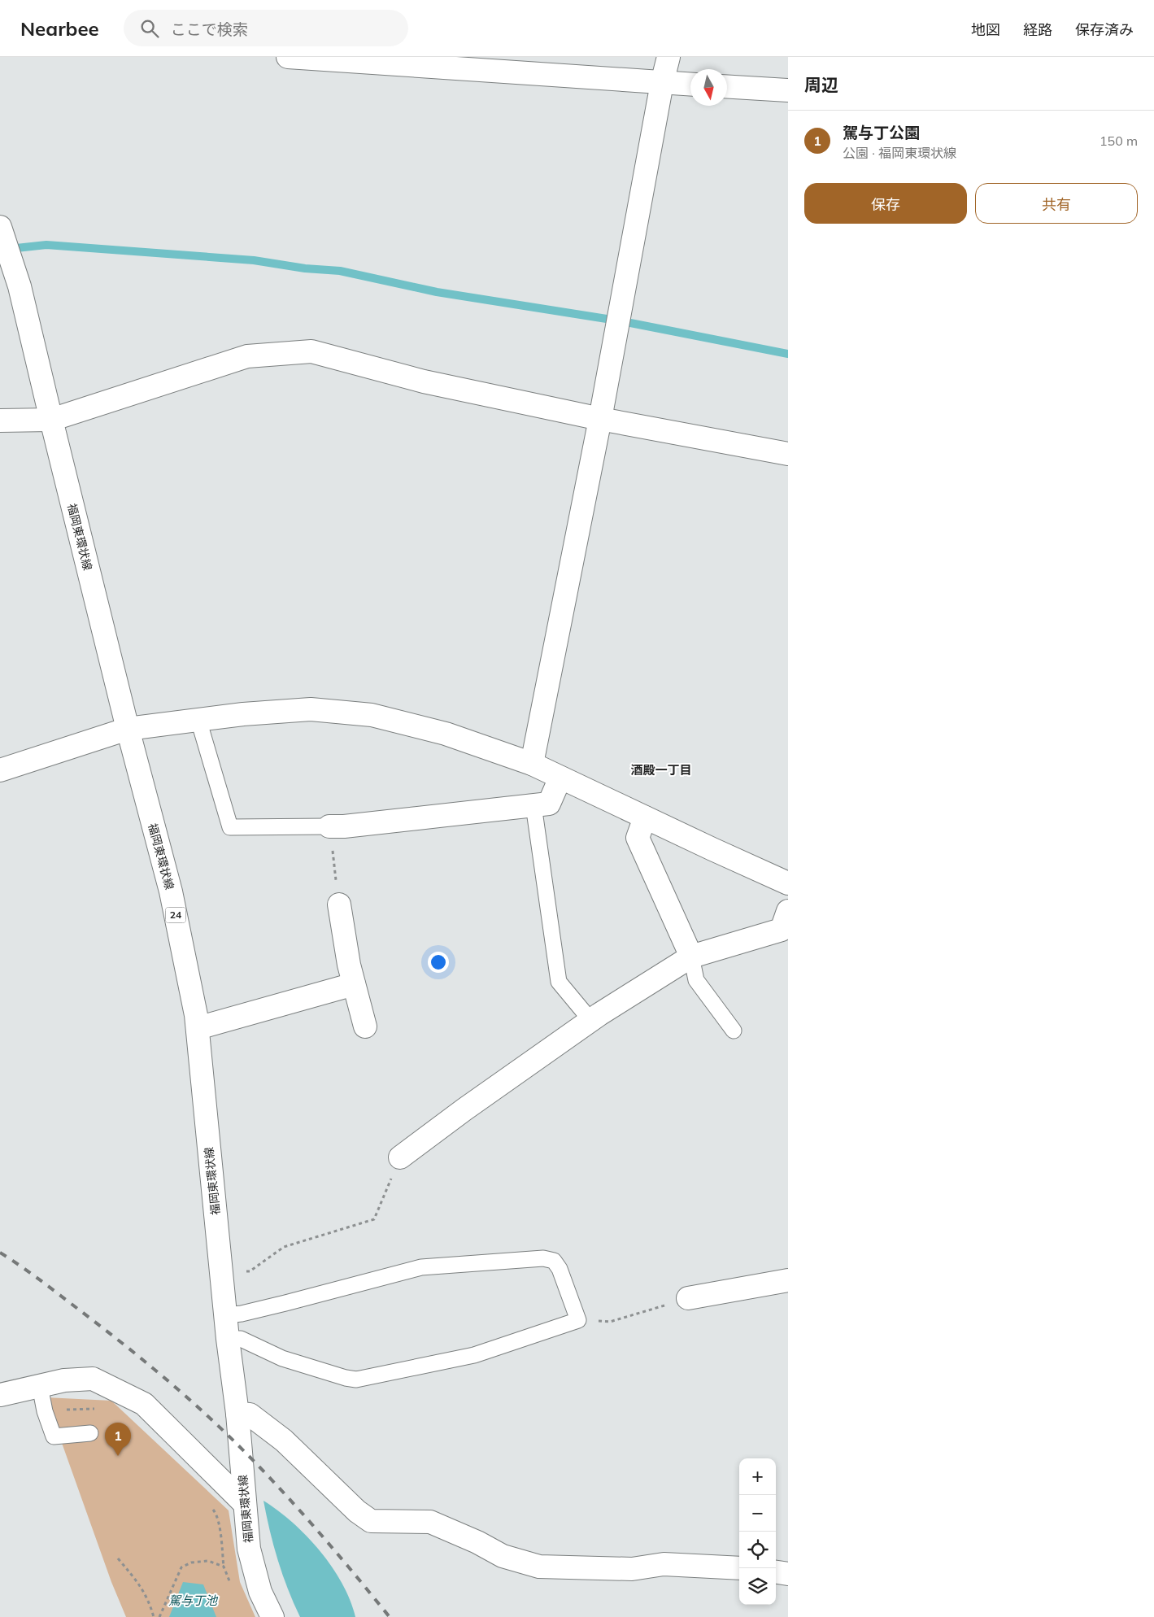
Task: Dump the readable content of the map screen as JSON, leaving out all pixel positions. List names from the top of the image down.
{
  "streets": {
    "street": ["福岡東環状線", "24"]
  },
  "districts": ["酒殿一丁目"],
  "water": ["駕与丁池"],
  "north": "bottom",
  "page": {
    "header": "Nearbee",
    "search": "ここで検索",
    "nav": ["地図", "経路", "保存済み"],
    "heading": "周辺",
    "list": [
      {
        "mark": "1",
        "name": "駕与丁公園",
        "note": "公園 · 福岡東環状線",
        "value": "150 m"
      }
    ],
    "buttons": ["保存", "共有"],
    "pins": "1",
    "map_buttons": ["+", "−"]
  }
}
